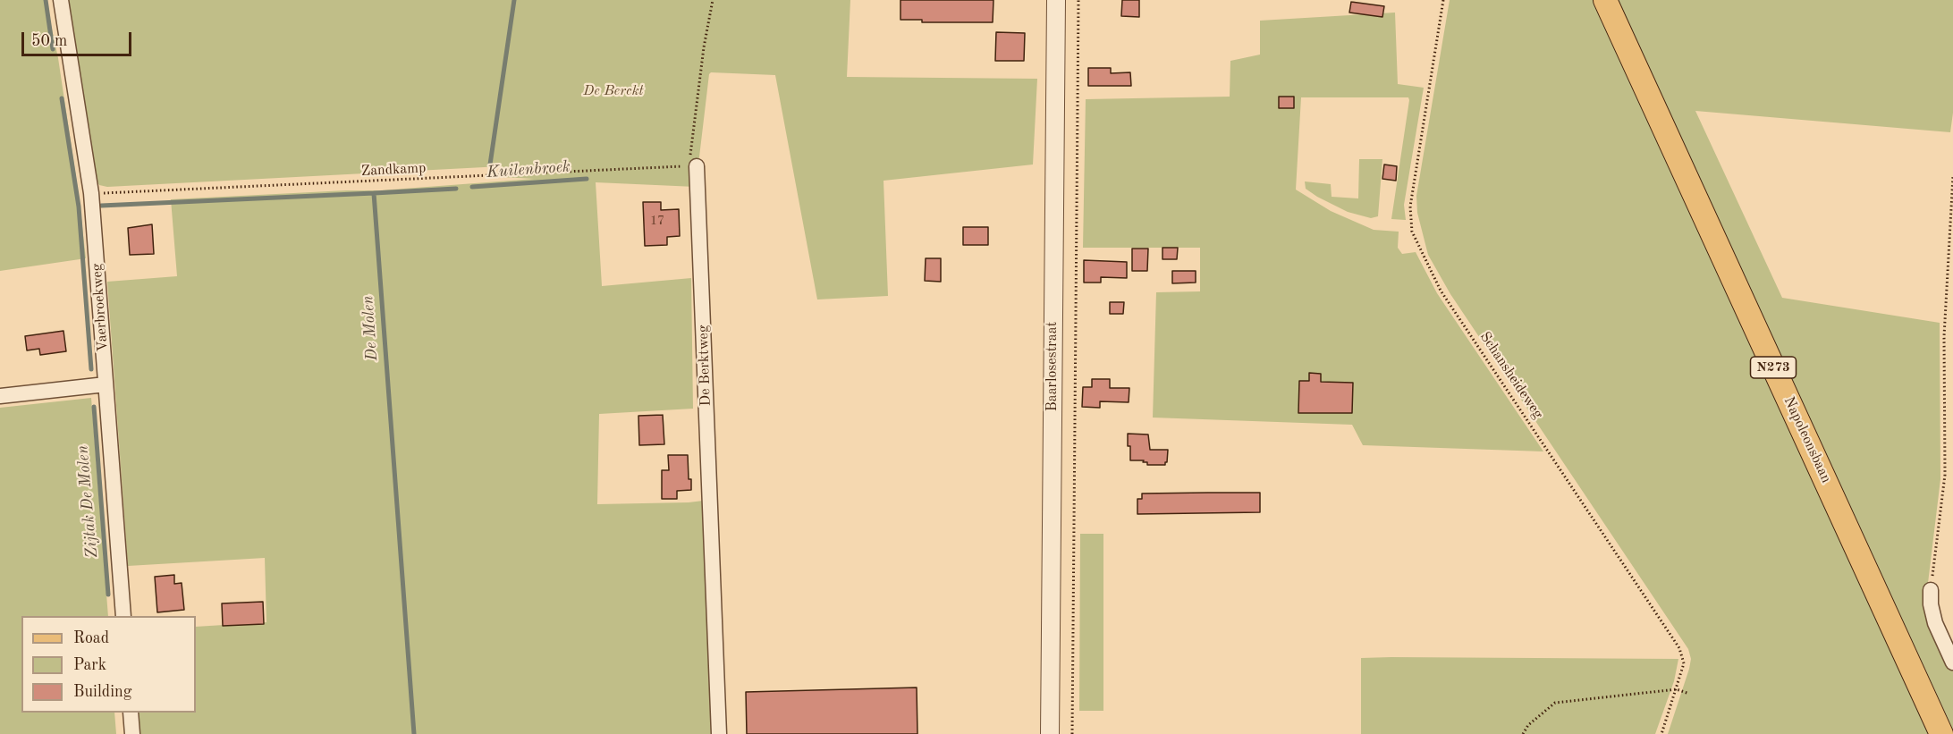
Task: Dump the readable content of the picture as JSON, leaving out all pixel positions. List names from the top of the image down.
{
  "streets": {
    "main road": ["N273", "Napoleonsbaan"],
    "street": ["Vaerbroekweg", "De Berktweg", "Baarlosestraat"],
    "path": ["Zandkamp", "Schansheideweg"]
  },
  "crossings": [
    ["Zandkamp", "Vaerbroekweg"],
    ["Zandkamp", "De Berktweg"]
  ],
  "water": ["Kuilenbroek", "De Molen", "Zijtak De Molen"],
  "parks": ["De Berckt"],
  "house_numbers": ["17"],
  "legend": ["Road", "Park", "Building"],
  "scale_bar": "50 m"
}
